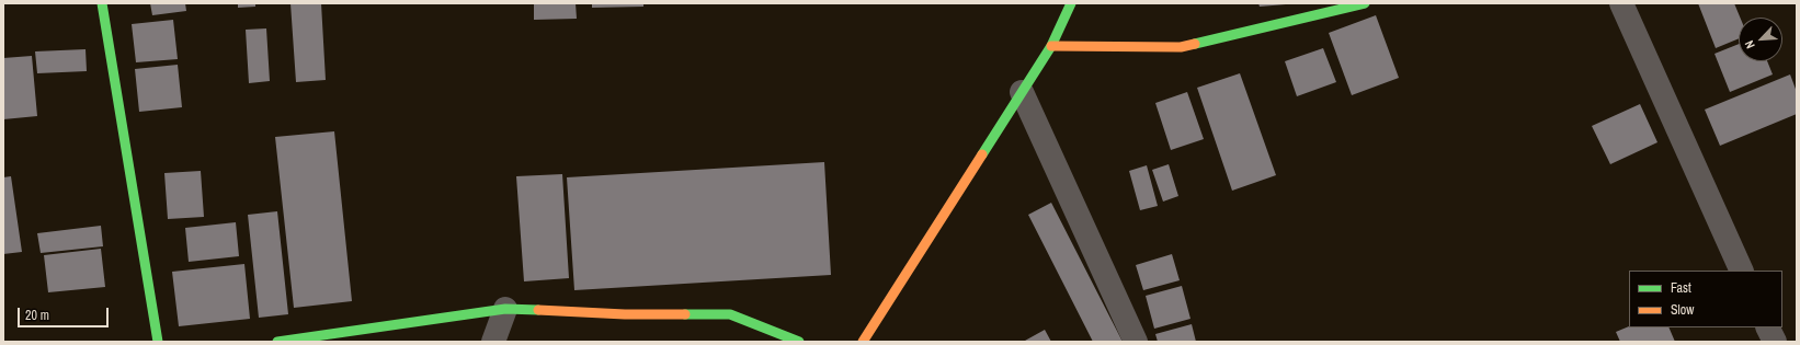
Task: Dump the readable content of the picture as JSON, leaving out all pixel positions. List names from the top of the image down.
{
  "legend": ["Fast", "Slow"],
  "scale_bar": "20 m",
  "north": "bottom left"
}
